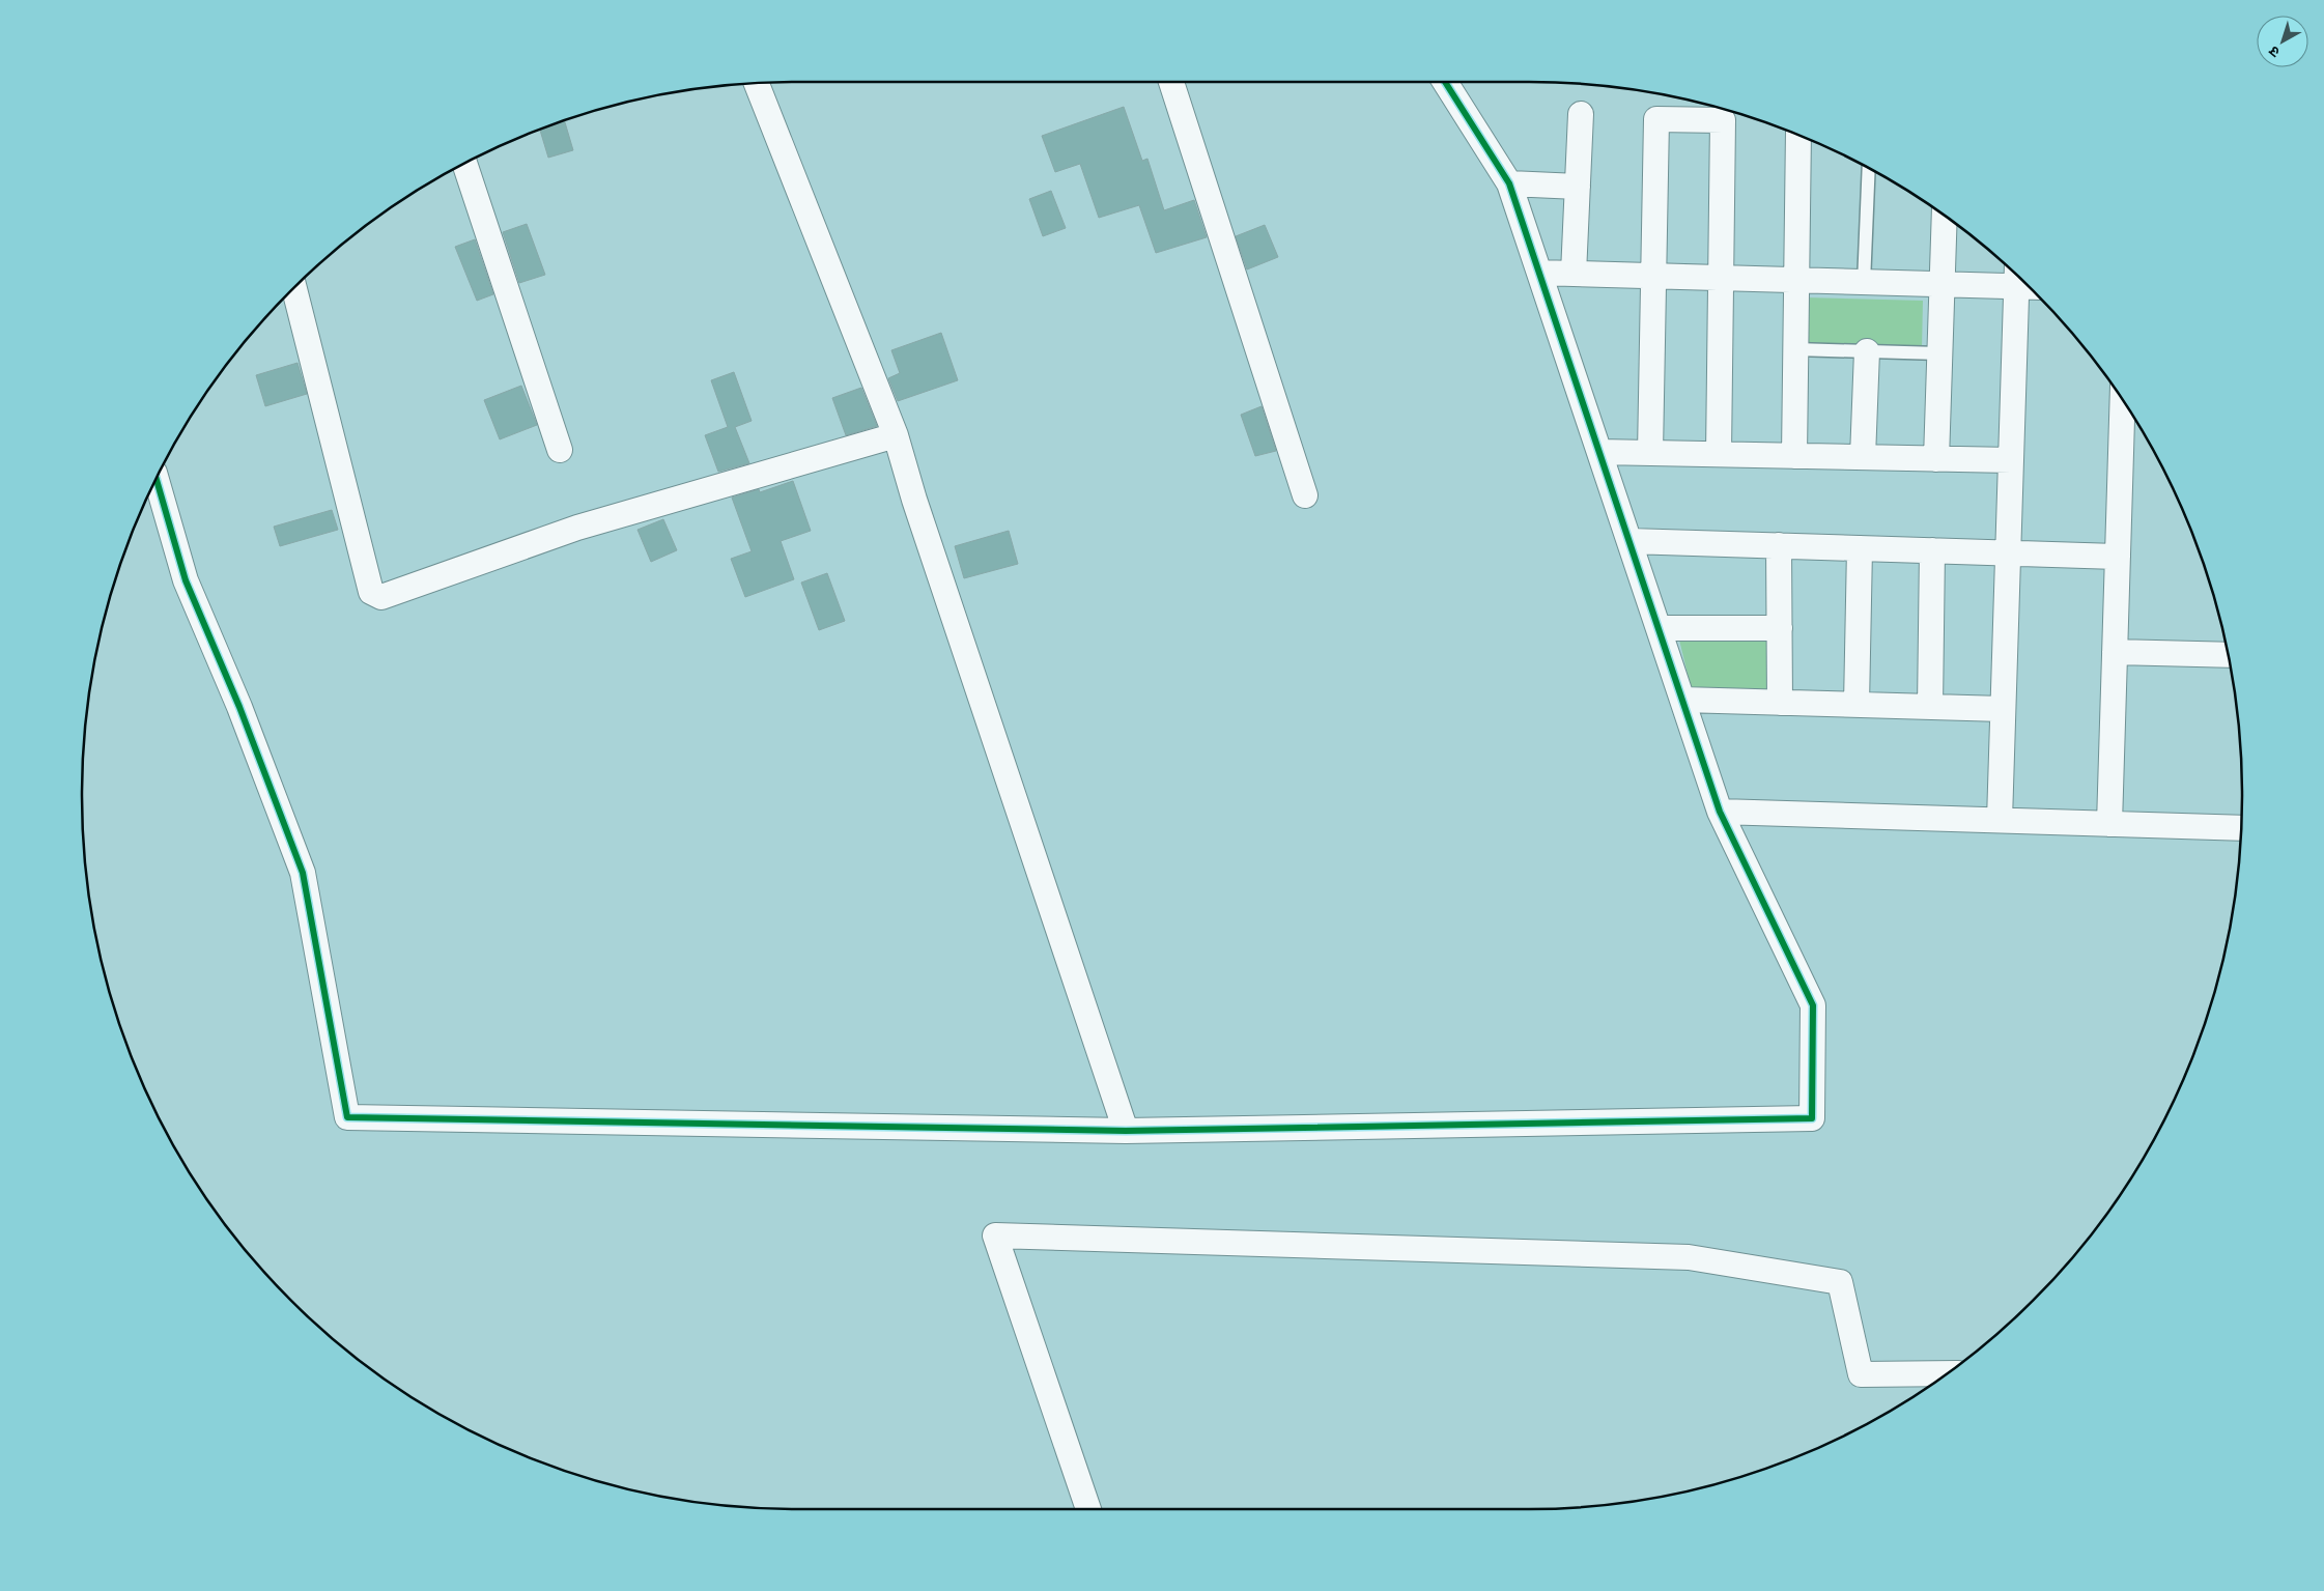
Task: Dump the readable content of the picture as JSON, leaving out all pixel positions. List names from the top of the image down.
{
  "north": "bottom left"
}
